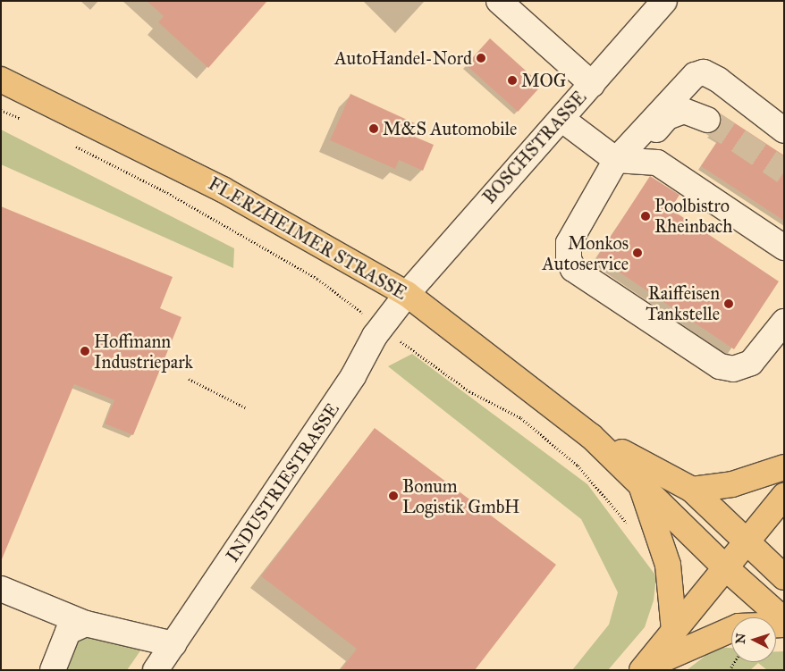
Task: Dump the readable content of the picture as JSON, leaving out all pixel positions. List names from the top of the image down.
{
  "streets": {
    "main road": ["FLERZHEIMER STRASSE"],
    "street": ["BOSCHSTRASSE", "INDUSTRIESTRASSE"]
  },
  "crossings": [
    ["BOSCHSTRASSE", "FLERZHEIMER STRASSE"],
    ["BOSCHSTRASSE", "INDUSTRIESTRASSE"],
    ["FLERZHEIMER STRASSE", "INDUSTRIESTRASSE"]
  ],
  "places": [
    "AutoHandel-Nord",
    "MOG",
    "M&S Automobile",
    "Poolbistro Rheinbach",
    "Monkos Autoservice",
    "Raiffeisen Tankstelle",
    "Hoffmann Industriepark",
    "Bonum Logistik GmbH"
  ],
  "north": "left"
}
